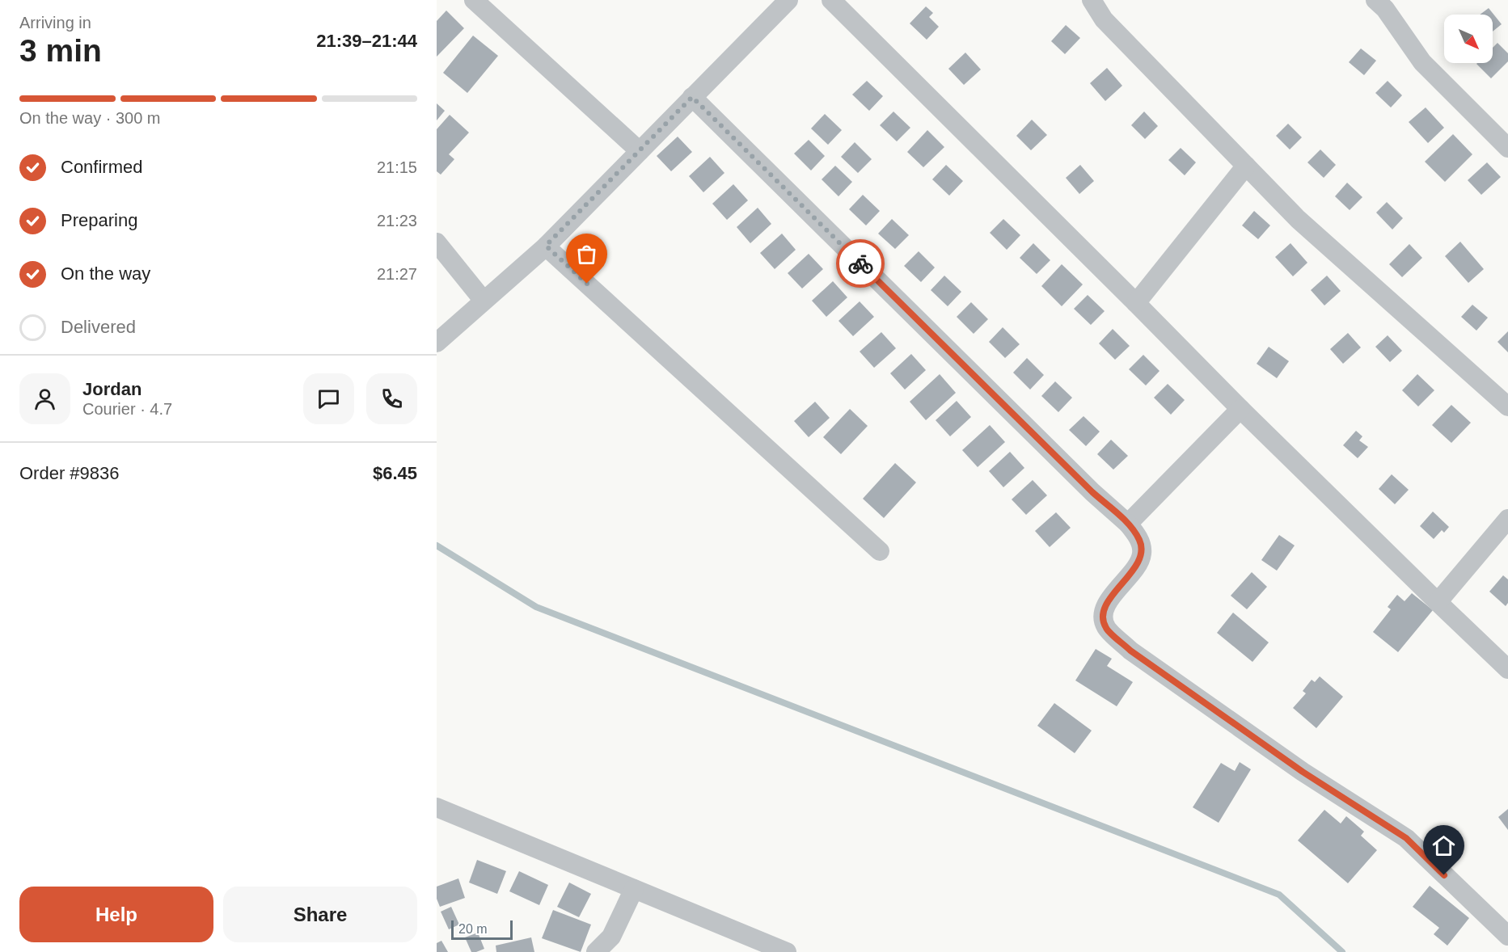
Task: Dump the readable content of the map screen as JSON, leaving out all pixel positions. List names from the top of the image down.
{
  "scale_bar": "20 m",
  "north": "bottom right",
  "page": {
    "heading": ["3 min", "Arriving in", "21:39–21:44"],
    "panel": [
      "Jordan",
      "Courier · 4.7",
      "Order #9836",
      "$6.45"
    ],
    "bar": "On the way · 300 m",
    "list": [
      ["Confirmed", "21:15"],
      ["Preparing", "21:23"],
      ["On the way", "21:27"],
      "Delivered"
    ],
    "buttons": ["Help", "Share"],
    "scale": "20 m"
  }
}
